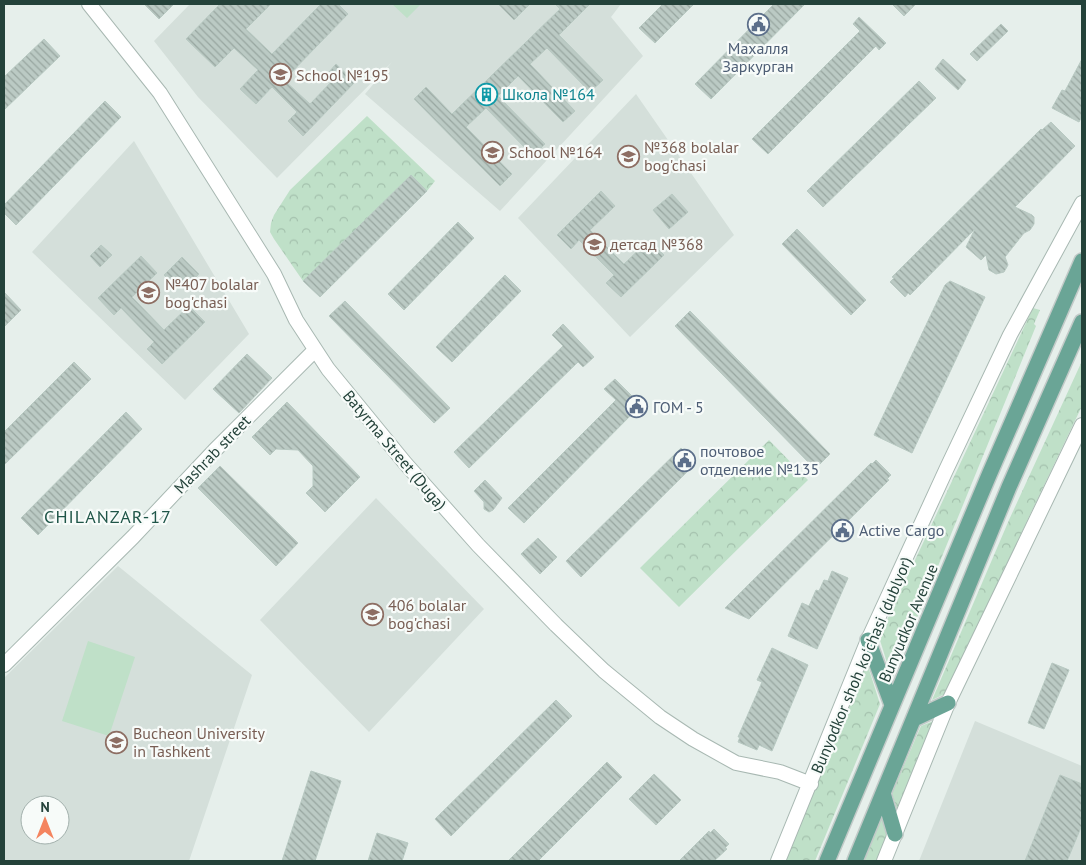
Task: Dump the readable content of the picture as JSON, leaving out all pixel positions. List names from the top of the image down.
{
  "streets": {
    "main road": ["Bunyudkor Avenue"],
    "street": ["Batyrma Street (Duga)", "Mashrab street", "Bunyodkor shoh koʻchasi (dublyor)"]
  },
  "crossings": [
    ["Batyrma Street (Duga)", "Mashrab street"],
    ["Batyrma Street (Duga)", "Bunyodkor shoh koʻchasi (dublyor)"]
  ],
  "districts": ["CHILANZAR-17"],
  "places": {
    "public building": [
      "Махалля Заркурган",
      "ГОМ - 5",
      "почтовое отделение №135",
      "Active Cargo"
    ],
    "school or university": [
      "School №195",
      "School №164",
      "№368 bolalar bog'chasi",
      "детсад №368",
      "№407 bolalar bog'chasi",
      "406 bolalar bog'chasi",
      "Bucheon University in Tashkent"
    ],
    "building": ["Школа №164"]
  },
  "north": "top"
}
